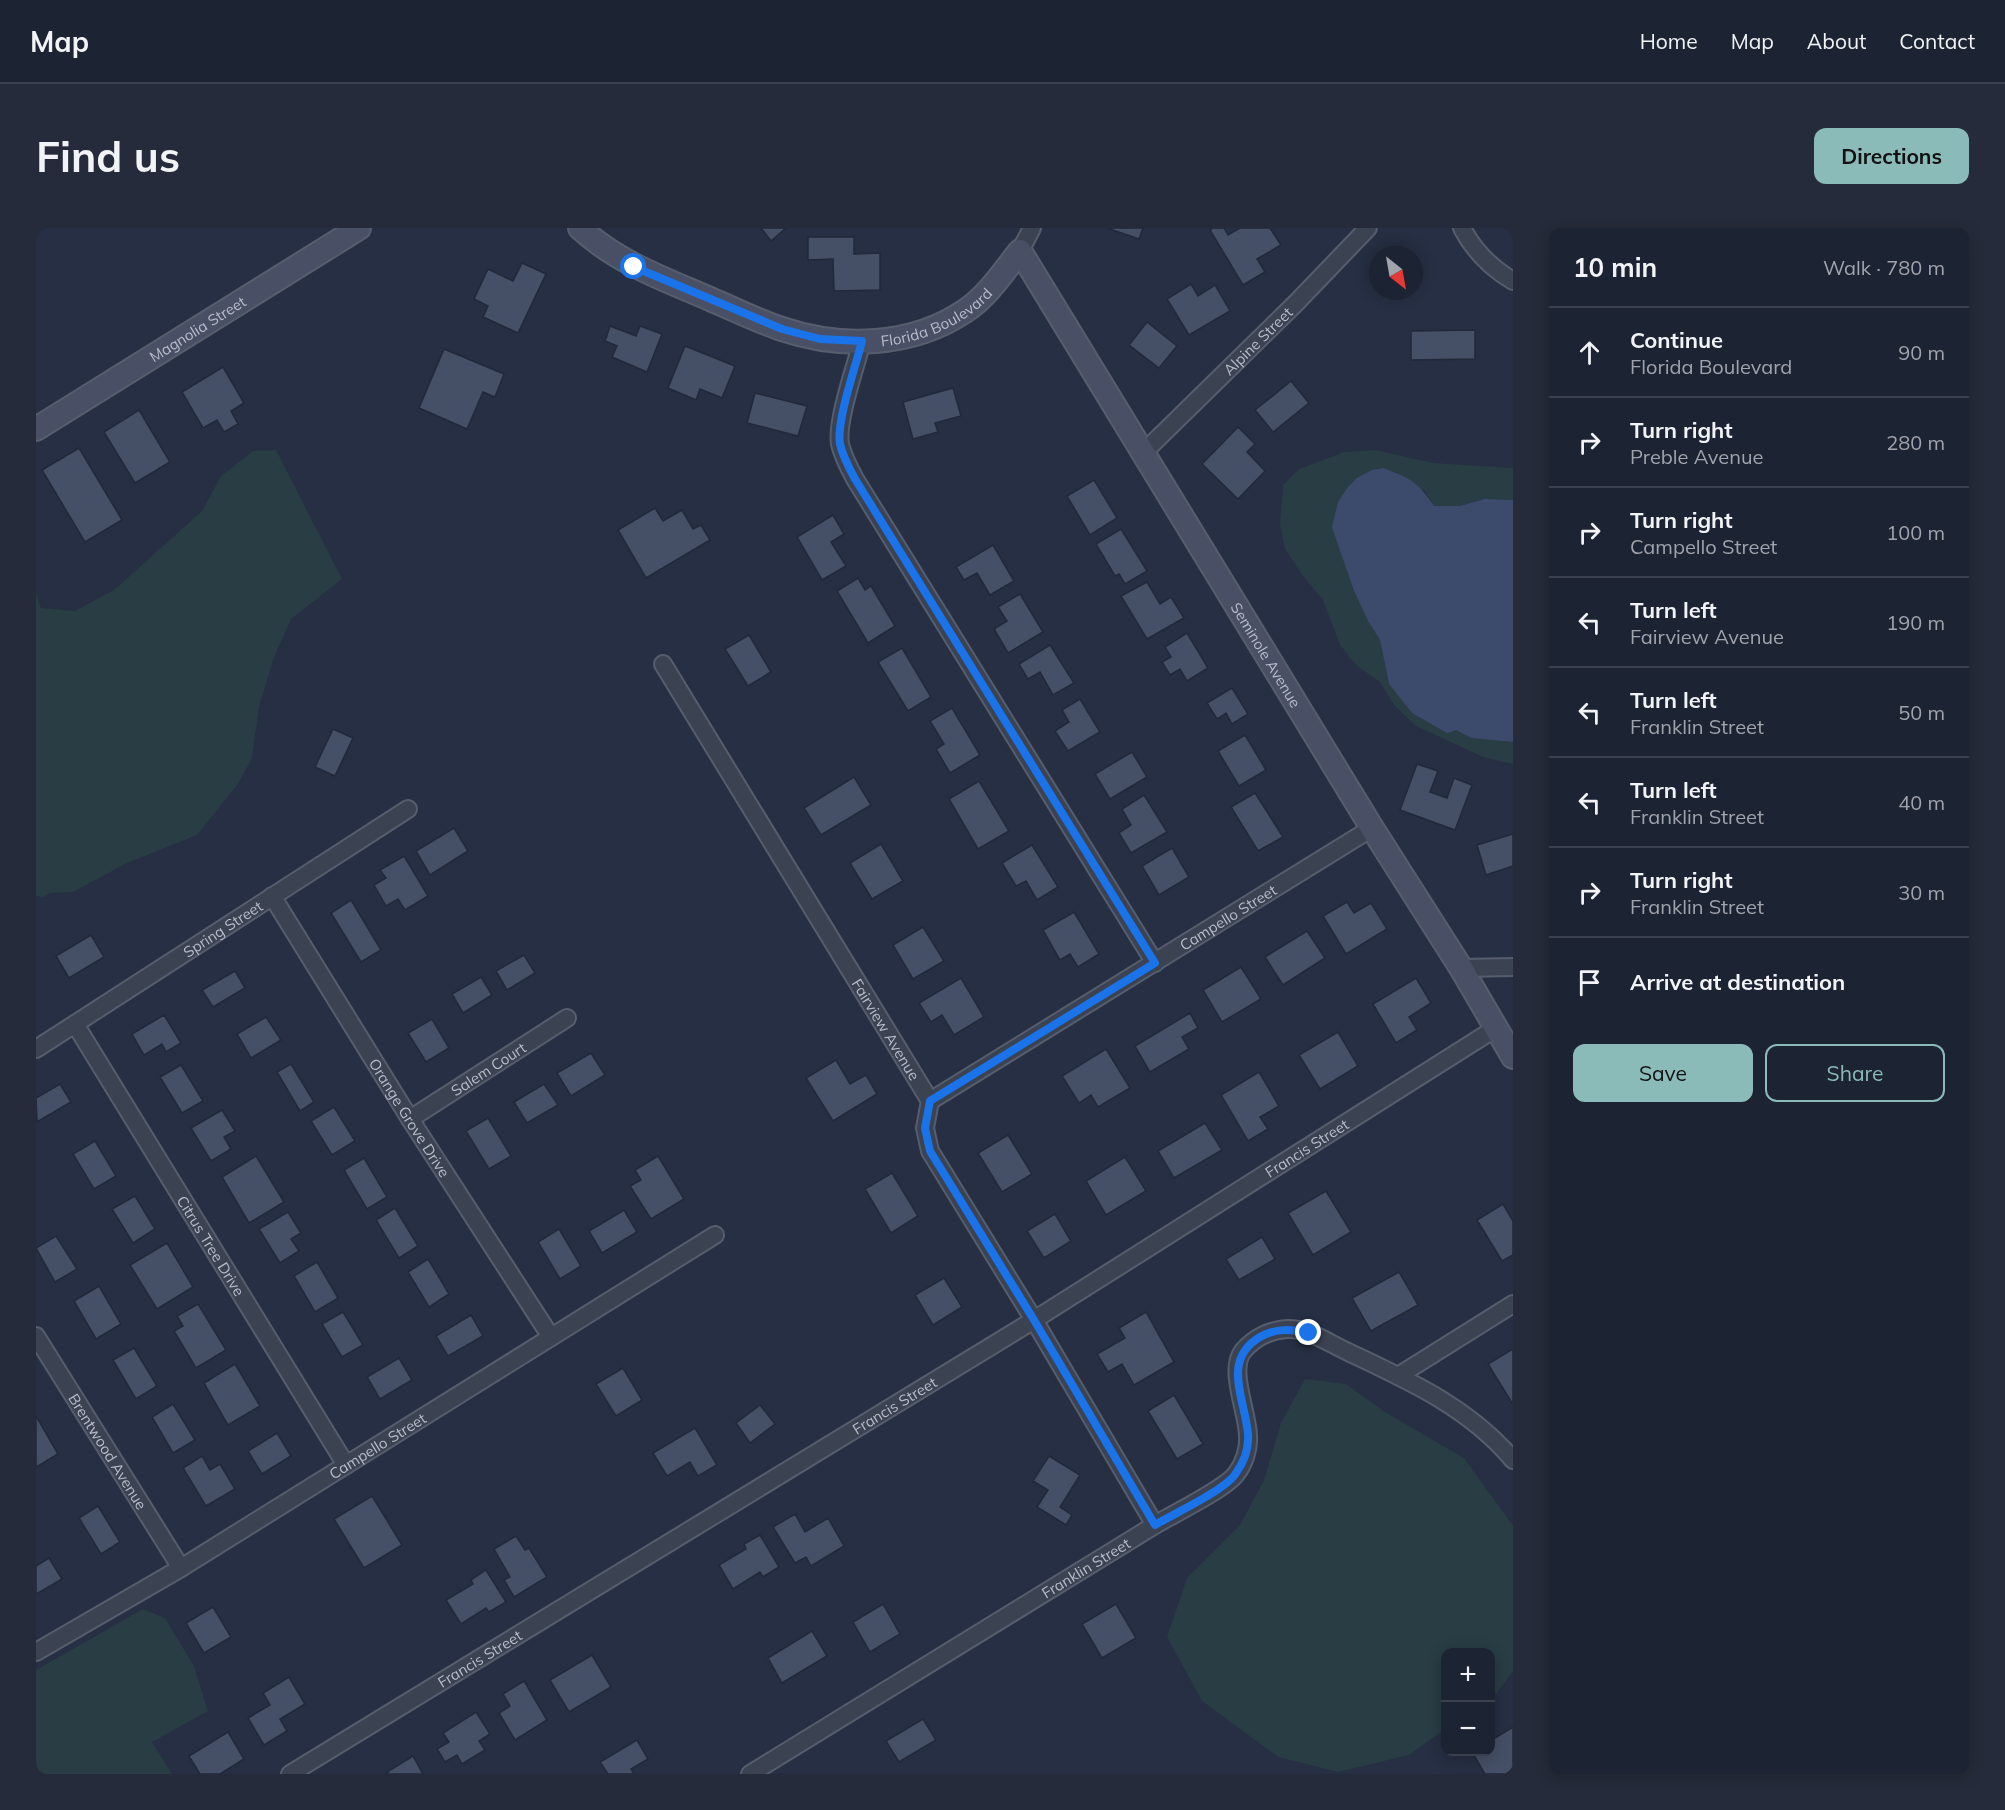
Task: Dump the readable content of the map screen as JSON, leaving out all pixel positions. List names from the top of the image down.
{
  "streets": {
    "street": [
      "Florida Boulevard",
      "Magnolia Street",
      "Alpine Street",
      "Seminole Avenue",
      "Campello Street",
      "Spring Street",
      "Fairview Avenue",
      "Salem Court",
      "Orange Grove Drive",
      "Francis Street",
      "Citrus Tree Drive",
      "Brentwood Avenue",
      "Franklin Street"
    ]
  },
  "crossings": [
    ["Florida Boulevard", "Seminole Avenue"],
    ["Alpine Street", "Seminole Avenue"],
    ["Seminole Avenue", "Campello Street"],
    ["Seminole Avenue", "Francis Street"],
    ["Campello Street", "Fairview Avenue"],
    ["Campello Street", "Orange Grove Drive"],
    ["Campello Street", "Citrus Tree Drive"],
    ["Campello Street", "Brentwood Avenue"],
    ["Spring Street", "Orange Grove Drive"],
    ["Spring Street", "Citrus Tree Drive"],
    ["Salem Court", "Orange Grove Drive"]
  ],
  "north": "bottom right",
  "page": {
    "header": "Map",
    "nav": [
      "Home",
      "Map",
      "About",
      "Contact"
    ],
    "buttons": [
      "Directions",
      ["Save", "Share"]
    ],
    "title": "Find us",
    "heading": ["10 min", "Walk · 780 m"],
    "list": [
      ["Continue", "Florida Boulevard", "90 m"],
      ["Turn right", "Preble Avenue", "280 m"],
      ["Turn right", "Campello Street", "100 m"],
      ["Turn left", "Fairview Avenue", "190 m"],
      ["Turn left", "Franklin Street", "50 m"],
      ["Turn left", "Franklin Street", "40 m"],
      ["Turn right", "Franklin Street", "30 m"],
      "Arrive at destination"
    ],
    "map_buttons": ["+", "−"]
  }
}
